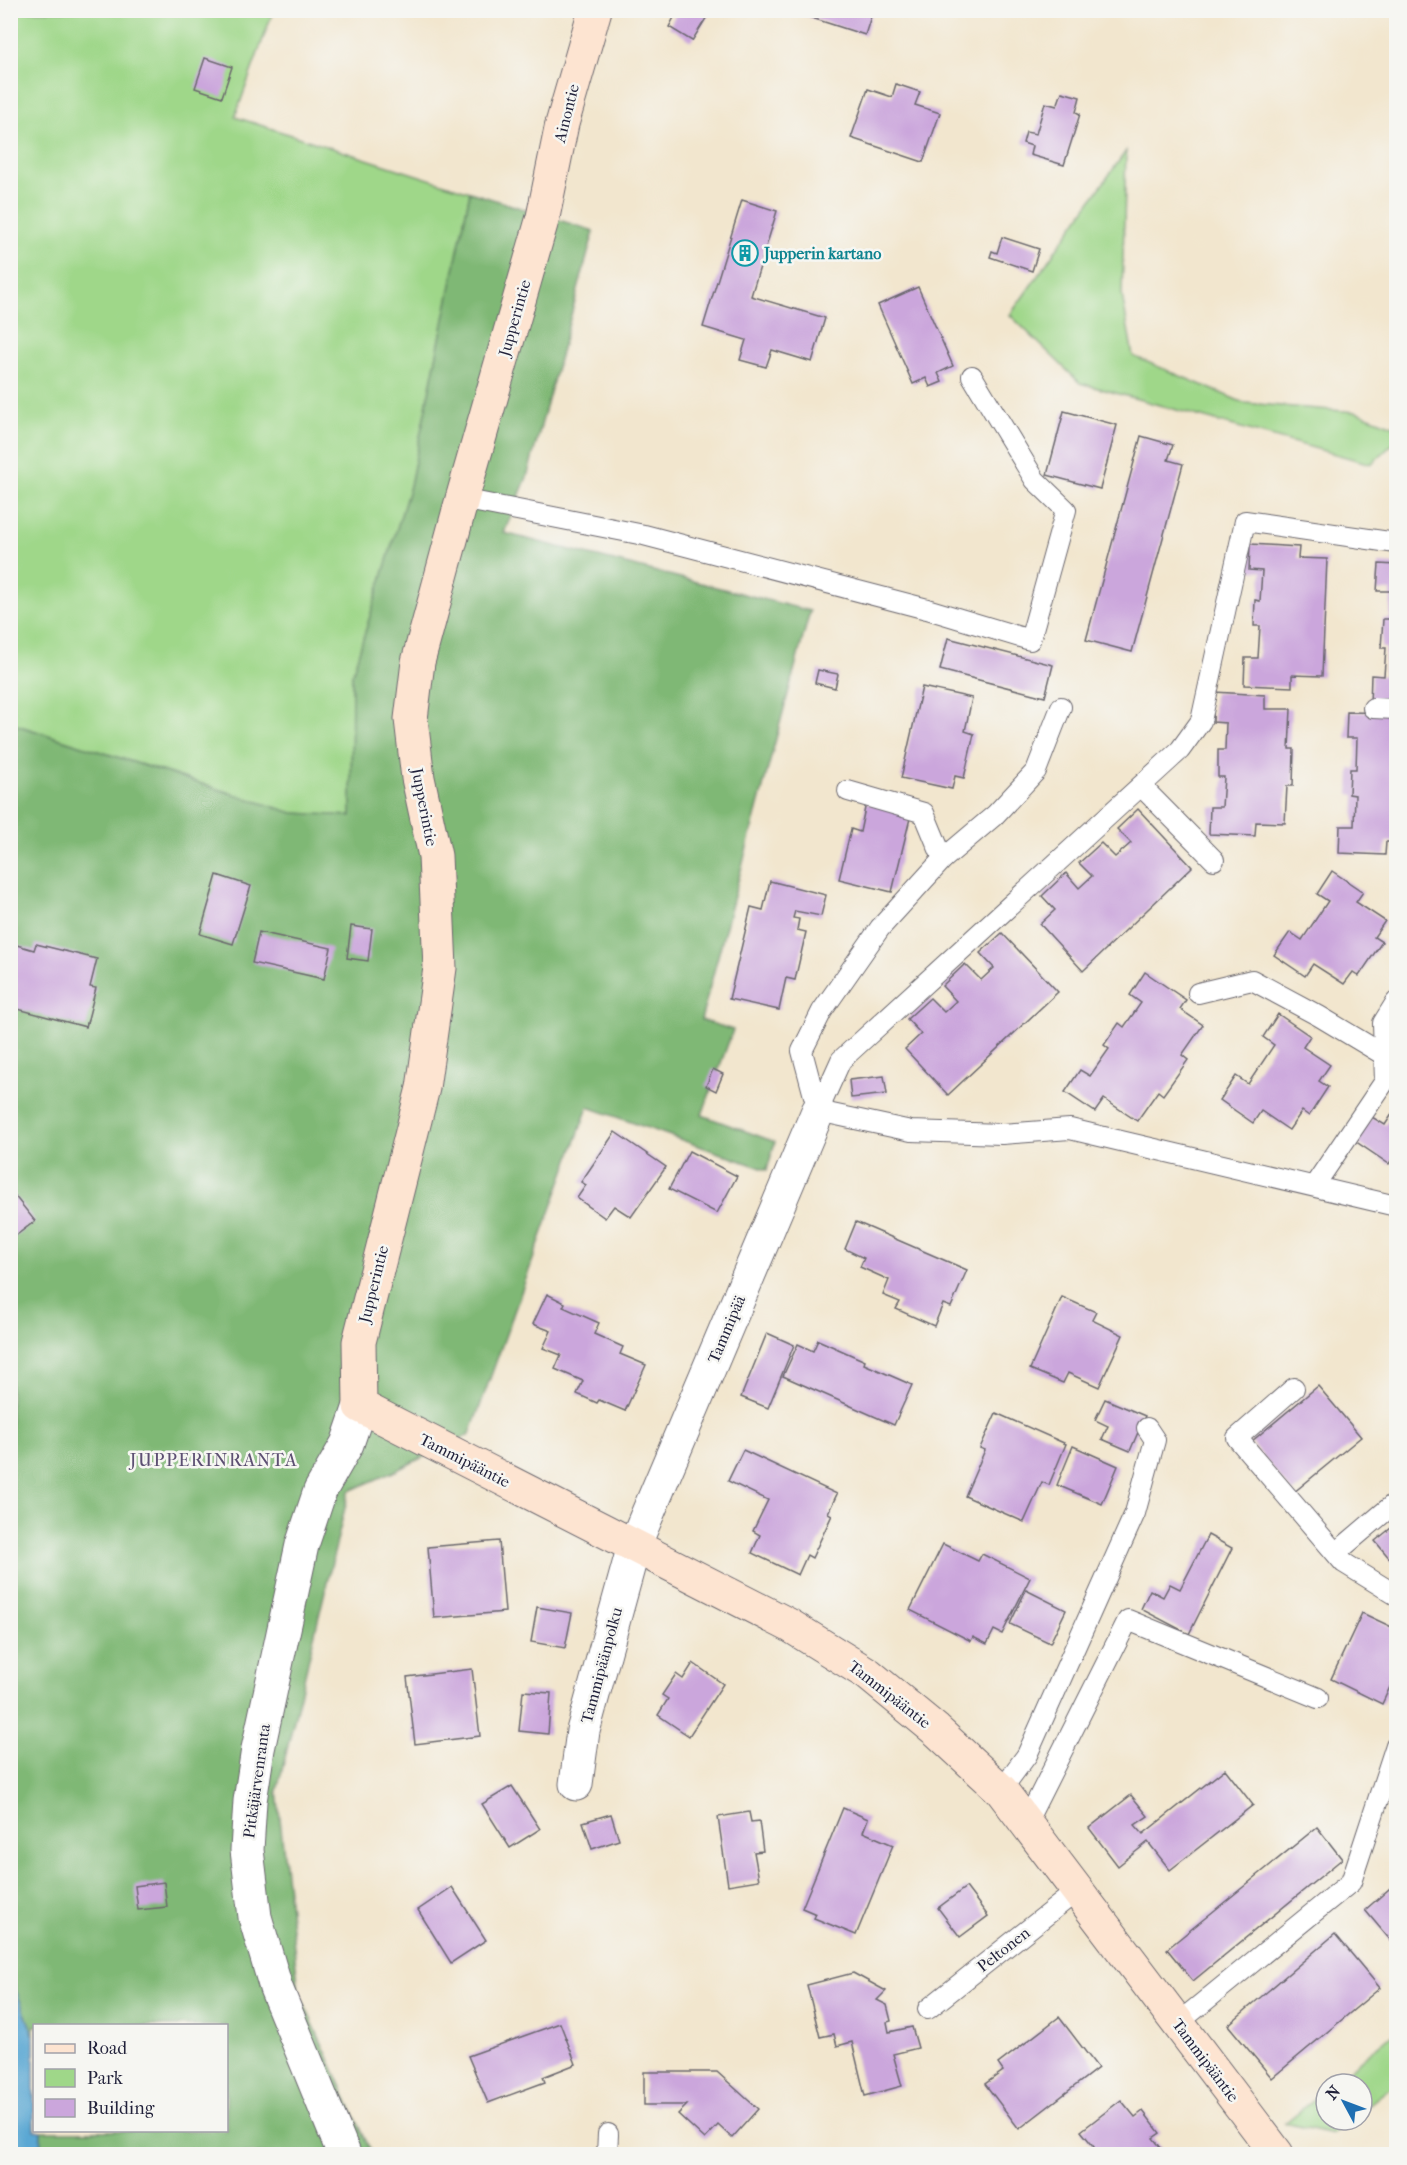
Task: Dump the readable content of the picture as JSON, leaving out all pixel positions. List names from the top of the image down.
{
  "streets": {
    "street": [
      "Ainontie",
      "Jupperintie",
      "Tammipää",
      "Tammipääntie",
      "Tammipäänpolku",
      "Pitkäjärvenranta"
    ],
    "lane": ["Peltonen"]
  },
  "crossings": [
    ["Ainontie", "Jupperintie"],
    ["Jupperintie", "Tammipääntie"],
    ["Jupperintie", "Pitkäjärvenranta"],
    ["Tammipää", "Tammipääntie"],
    ["Tammipää", "Tammipäänpolku"],
    ["Tammipääntie", "Tammipäänpolku"],
    ["Tammipääntie", "Pitkäjärvenranta"],
    ["Tammipääntie", "Peltonen"]
  ],
  "districts": ["JUPPERINRANTA"],
  "places": {
    "building": ["Jupperin kartano"]
  },
  "legend": ["Road", "Park", "Building"],
  "north": "top left"
}
